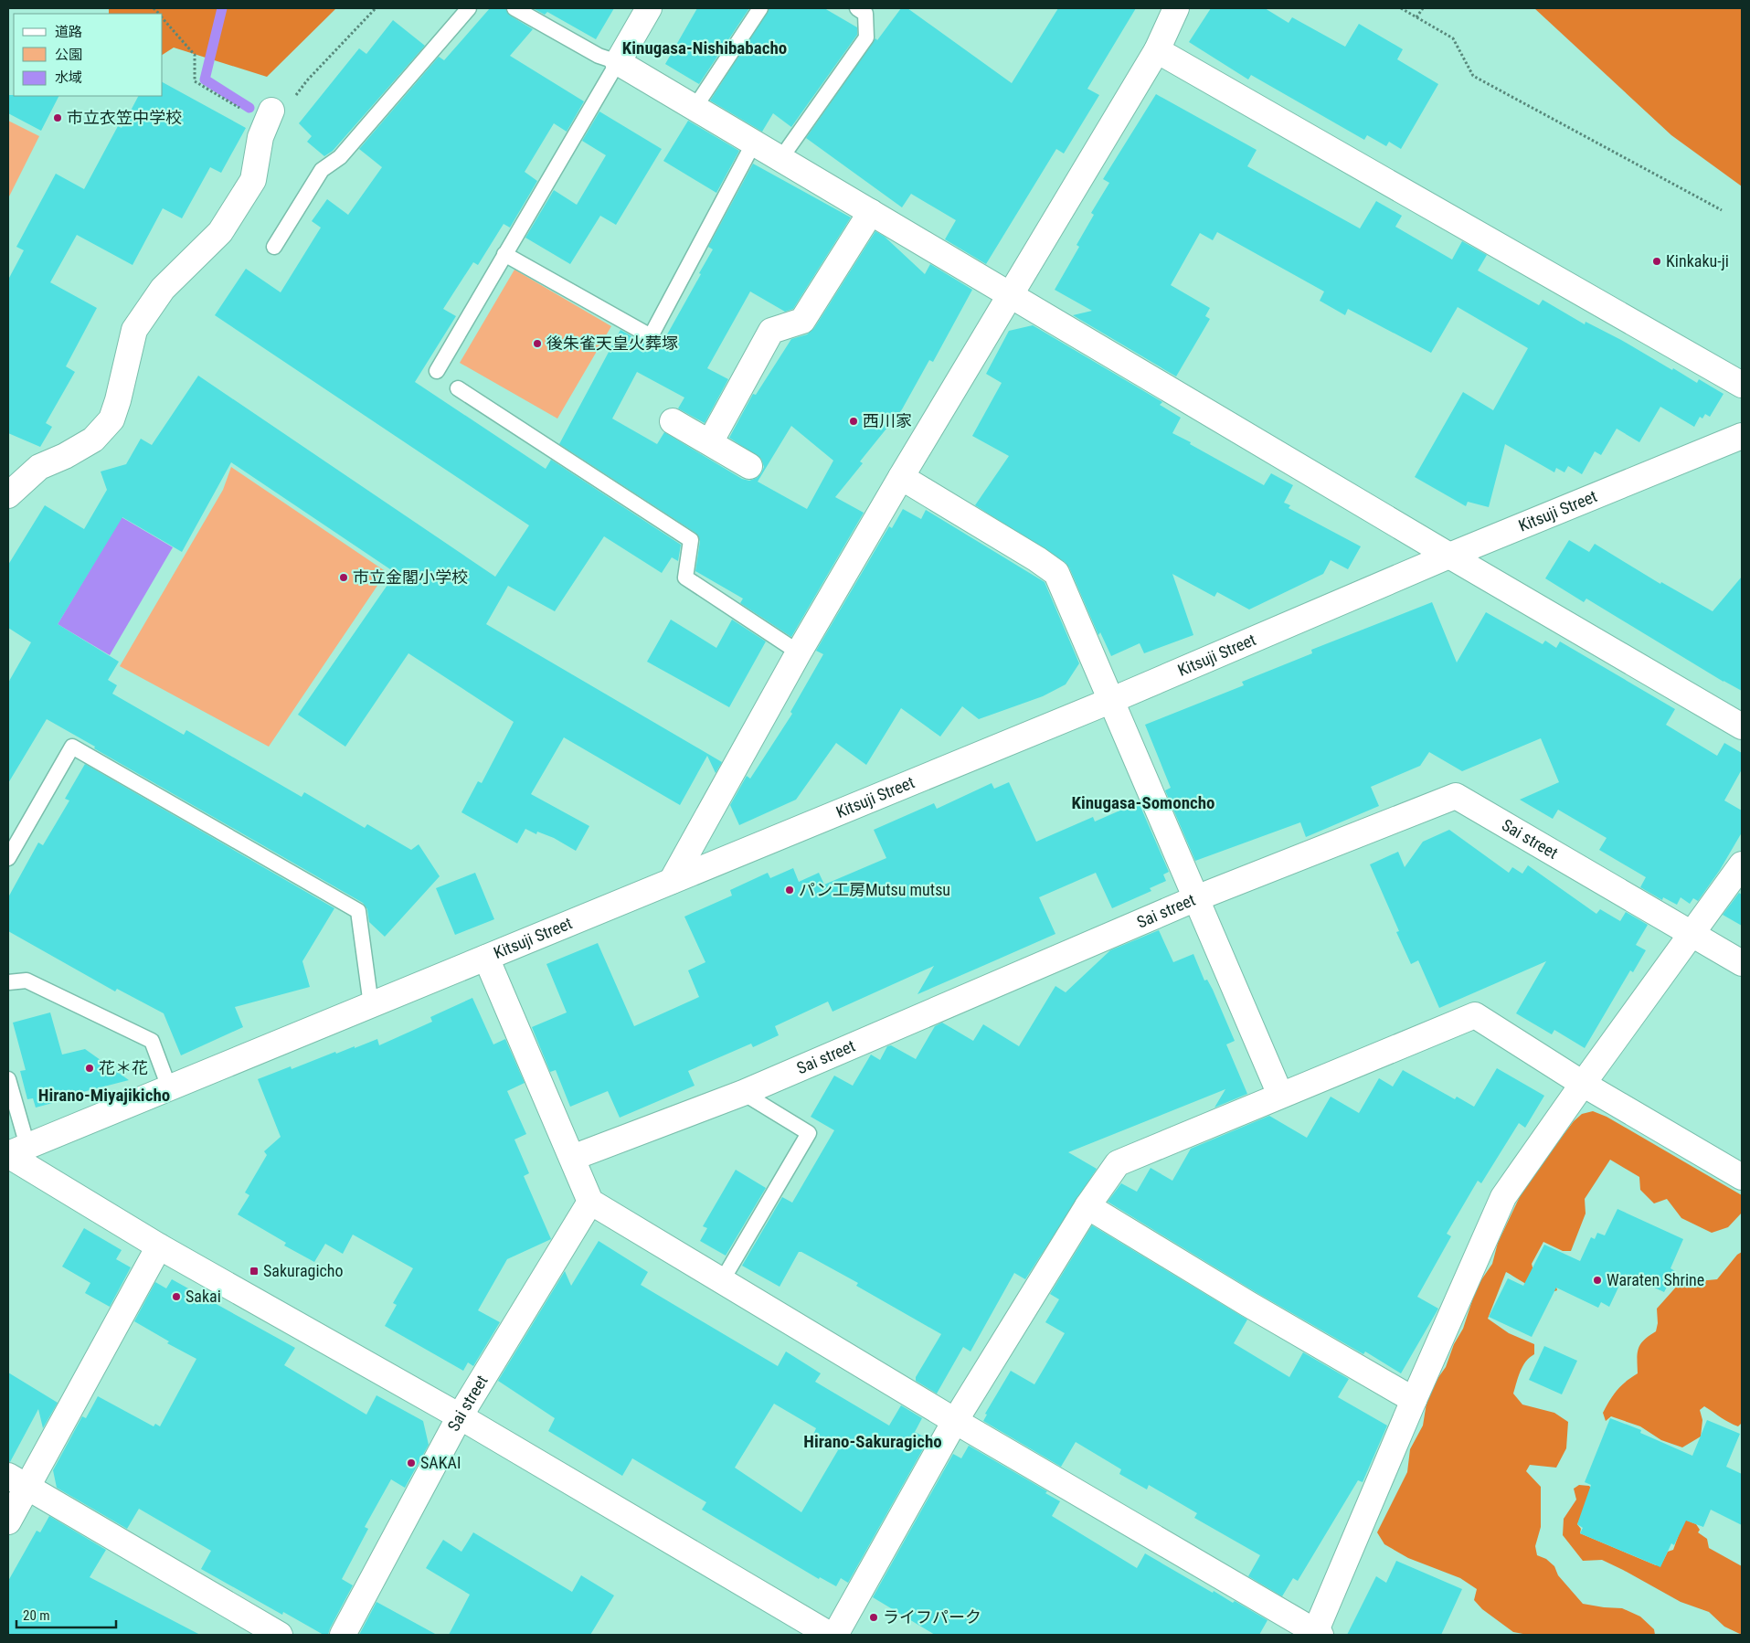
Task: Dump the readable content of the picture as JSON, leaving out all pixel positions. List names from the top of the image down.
{
  "streets": {
    "street": ["Kitsuji Street", "Sai street"]
  },
  "districts": [
    "Kinugasa-Nishibabacho",
    "Kinugasa-Somoncho",
    "Hirano-Miyajikicho",
    "Hirano-Sakuragicho"
  ],
  "places": {
    "other": [
      "市立衣笠中学校",
      "Kinkaku-ji",
      "後朱雀天皇火葬塚",
      "西川家",
      "市立金閣小学校",
      "パン工房Mutsu mutsu",
      "花＊花",
      "Waraten Shrine",
      "Sakai",
      "SAKAI",
      "ライフパーク"
    ],
    "transit": ["Sakuragicho"]
  },
  "legend": ["道路", "公園", "水域"],
  "scale_bar": "20 m"
}
